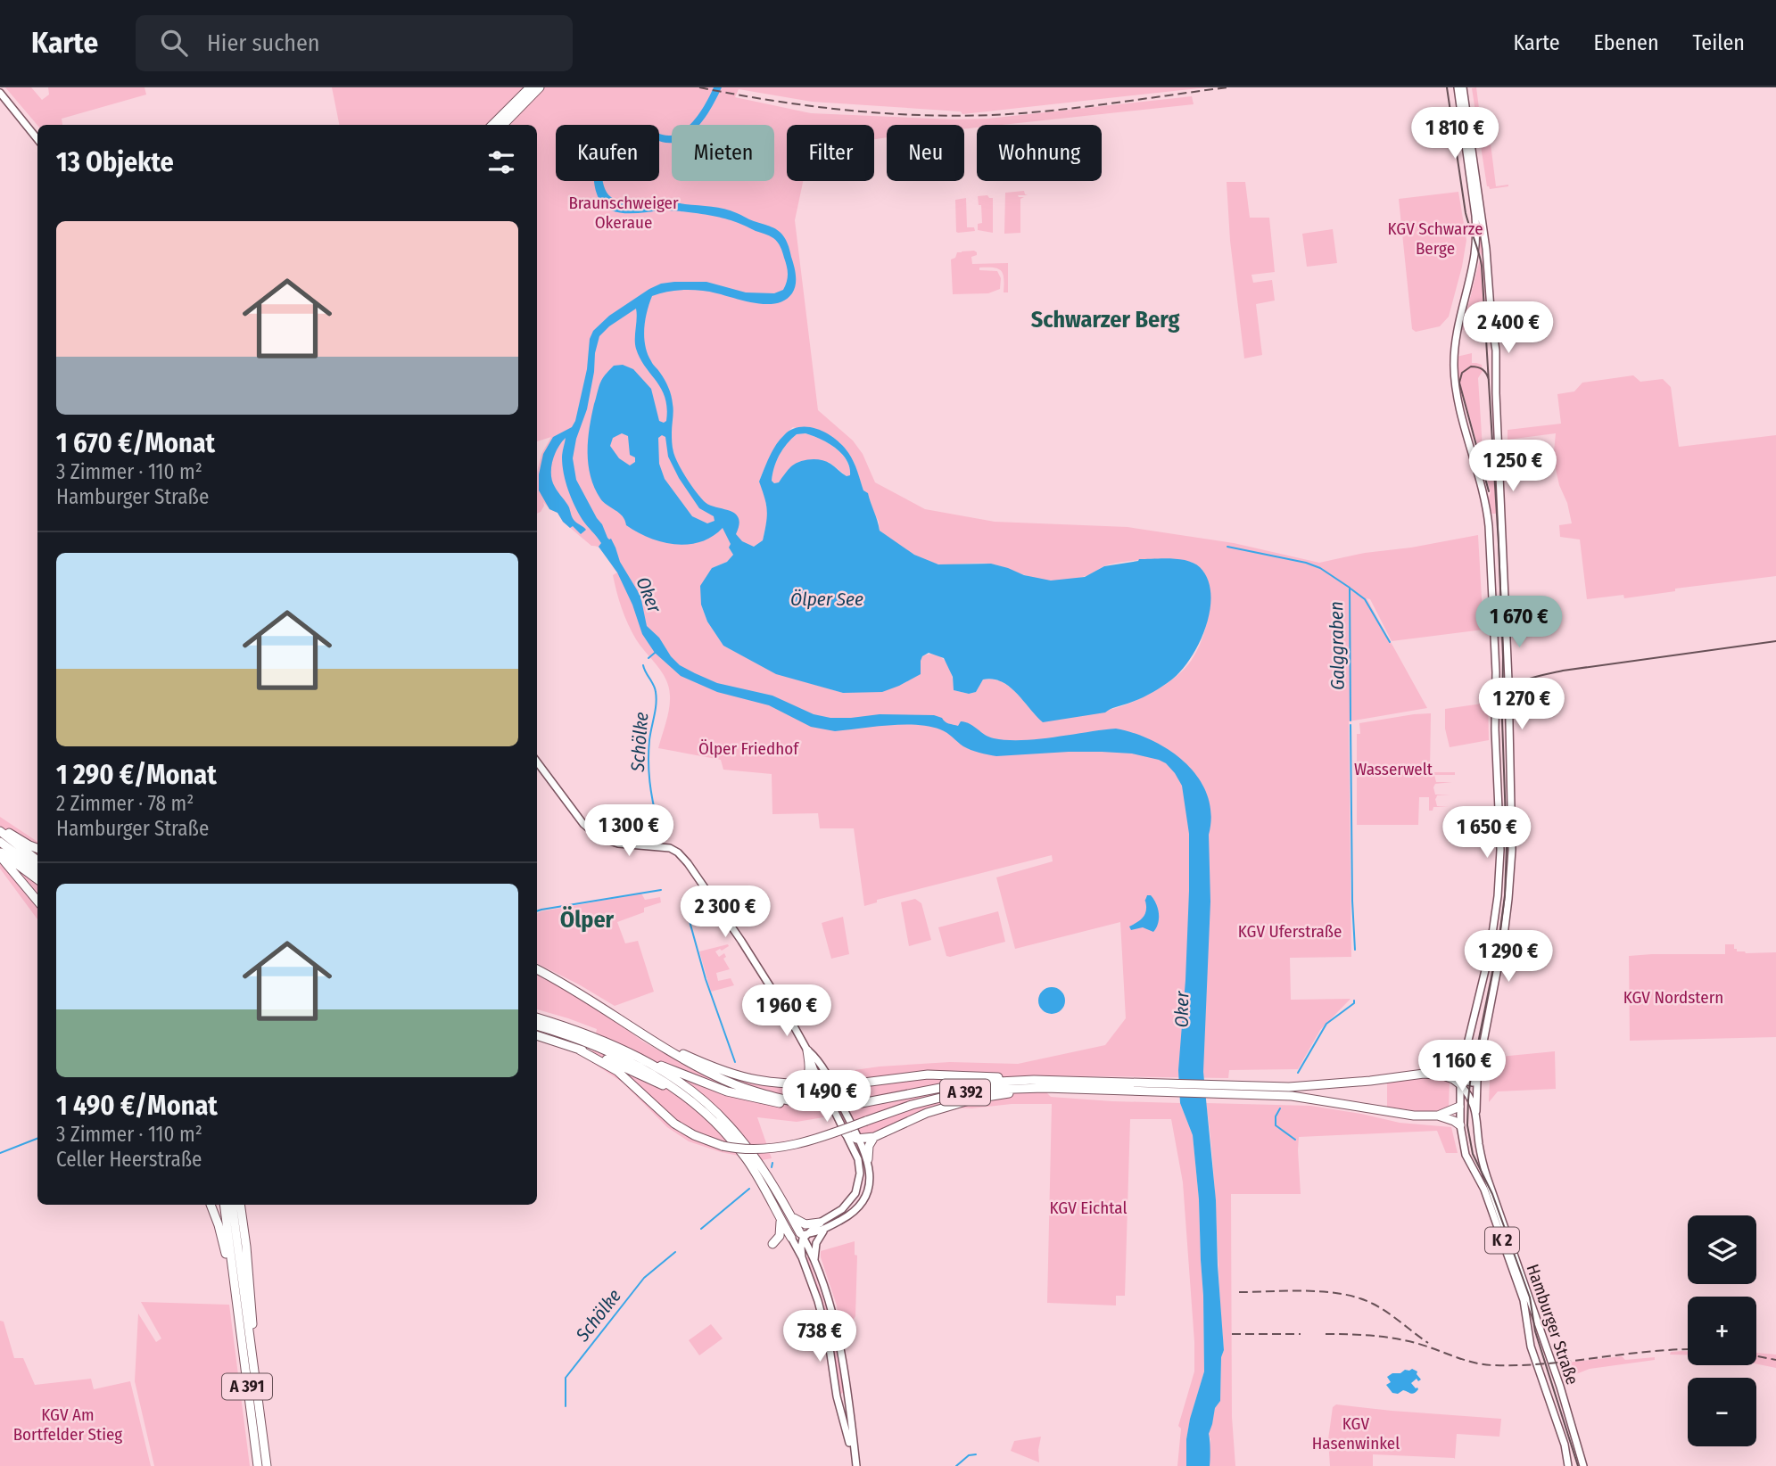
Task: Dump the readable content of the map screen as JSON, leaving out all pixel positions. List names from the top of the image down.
{
  "streets": {
    "highway": ["A 392", "A 391"],
    "main road": ["K 2", "Hamburger Straße"]
  },
  "districts": ["Schwarzer Berg", "Ölper"],
  "water": [
    "Oker",
    "Ölper See",
    "Galggraben",
    "Schölke"
  ],
  "parks": [
    "Braunschweiger Okeraue",
    "KGV Schwarze Berge",
    "Ölper Friedhof",
    "Wasserwelt",
    "KGV Uferstraße",
    "KGV Nordstern",
    "KGV Eichtal",
    "KGV Am Bortfelder Stieg",
    "KGV Hasenwinkel"
  ],
  "page": {
    "header": "Karte",
    "search": "Hier suchen",
    "nav": ["Karte", "Ebenen", "Teilen"],
    "price": [
      "1 810 €",
      "2 400 €",
      "1 250 €",
      "1 670 €",
      "1 270 €",
      "1 300 €",
      "1 650 €",
      "2 300 €",
      "1 290 €",
      "1 960 €",
      "1 160 €",
      "1 490 €",
      "738 €"
    ],
    "chip": [
      "Kaufen",
      "Mieten",
      "Filter",
      "Neu",
      "Wohnung"
    ],
    "heading": "13 Objekte",
    "list": [
      {
        "name": "1 670 €/Monat",
        "note": "3 Zimmer · 110 m² · Hamburger Straße"
      },
      {
        "name": "1 290 €/Monat",
        "note": "2 Zimmer · 78 m² · Hamburger Straße"
      },
      {
        "name": "1 490 €/Monat",
        "note": "3 Zimmer · 110 m² · Celler Heerstraße"
      }
    ],
    "map_buttons": ["+", "−"]
  }
}
